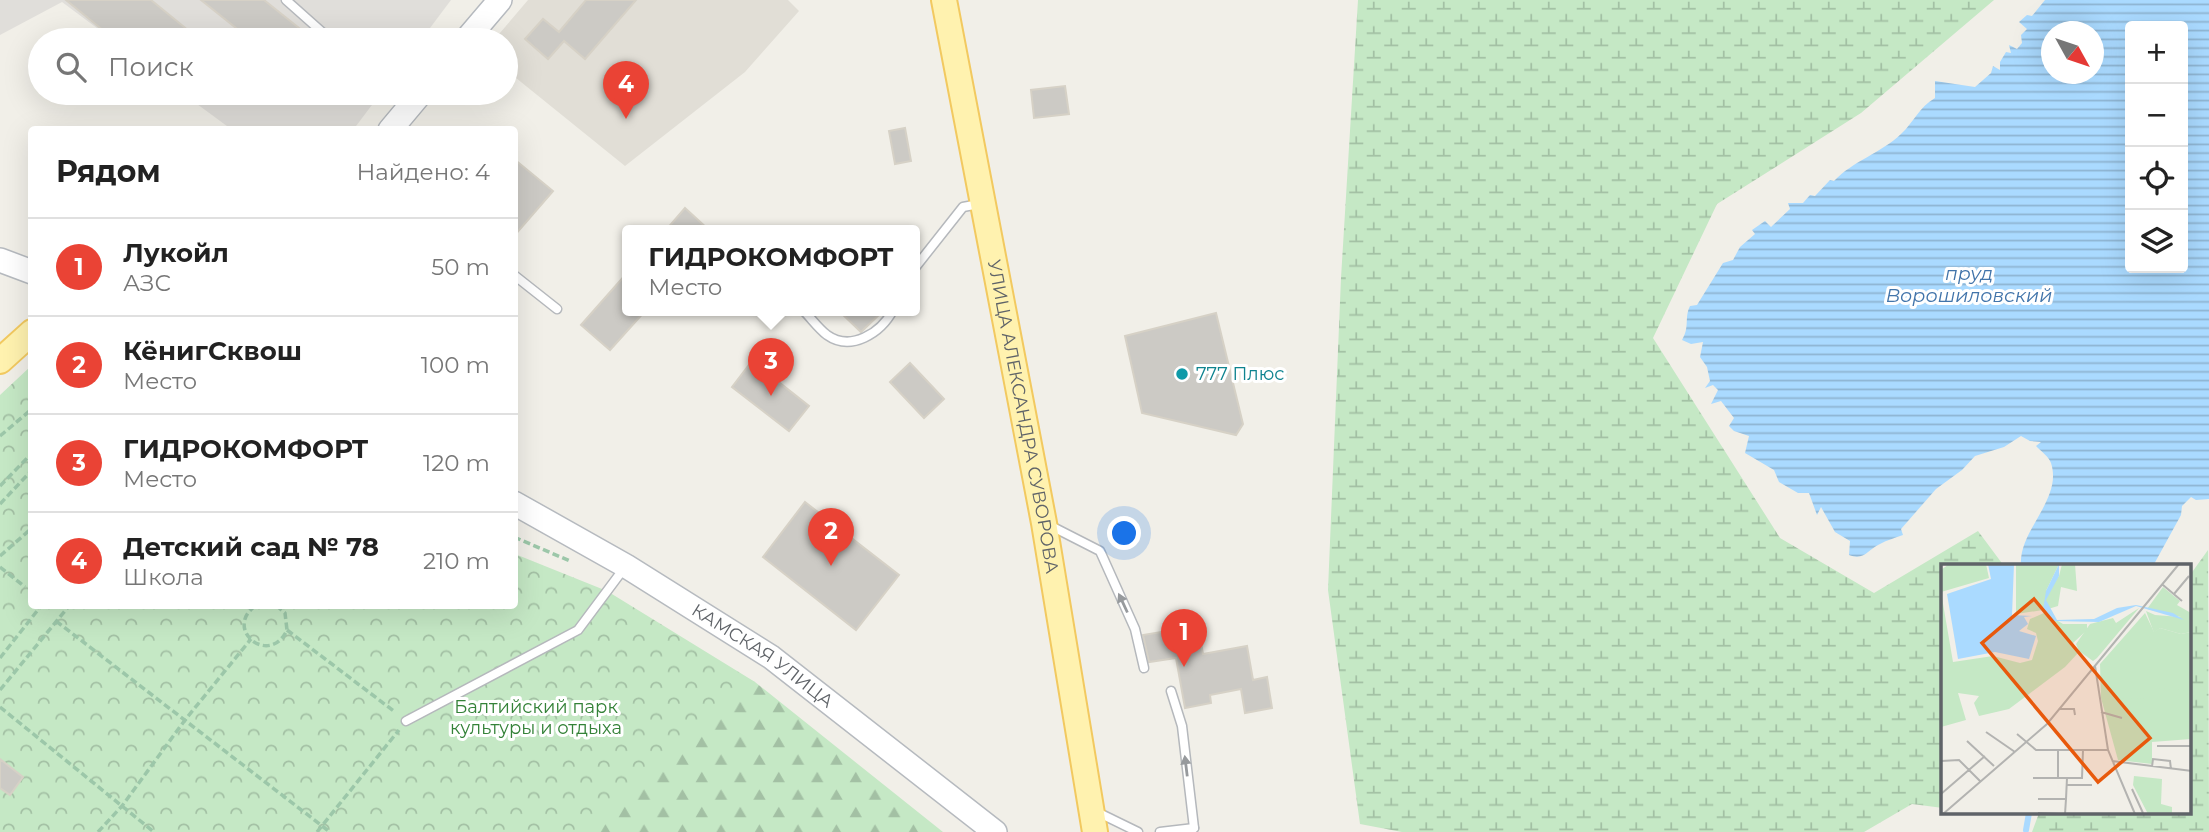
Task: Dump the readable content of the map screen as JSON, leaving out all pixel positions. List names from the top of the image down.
{
  "streets": {
    "main road": ["УЛИЦА АЛЕКСАНДРА СУВОРОВА", "КАМСКАЯ УЛИЦА"]
  },
  "water": ["пруд Ворошиловский"],
  "parks": ["Балтийский парк культуры и отдыха"],
  "places": ["777 Плюс"],
  "north": "bottom right",
  "page": {
    "map_buttons": ["+", "−"],
    "search": "Поиск",
    "pins": [
      "4",
      "3",
      "2",
      "1"
    ],
    "heading": ["Рядом", "Найдено: 4"],
    "list": [
      {
        "mark": "1",
        "name": "Лукойл",
        "note": "АЗС",
        "value": "50 m"
      },
      {
        "mark": "2",
        "name": "КёнигСквош",
        "note": "Место",
        "value": "100 m"
      },
      {
        "mark": "3",
        "name": "ГИДРОКОМФОРТ",
        "note": "Место",
        "value": "120 m"
      },
      {
        "mark": "4",
        "name": "Детский сад № 78",
        "note": "Школа",
        "value": "210 m"
      }
    ],
    "popup": ["ГИДРОКОМФОРТ", "Место"]
  }
}
